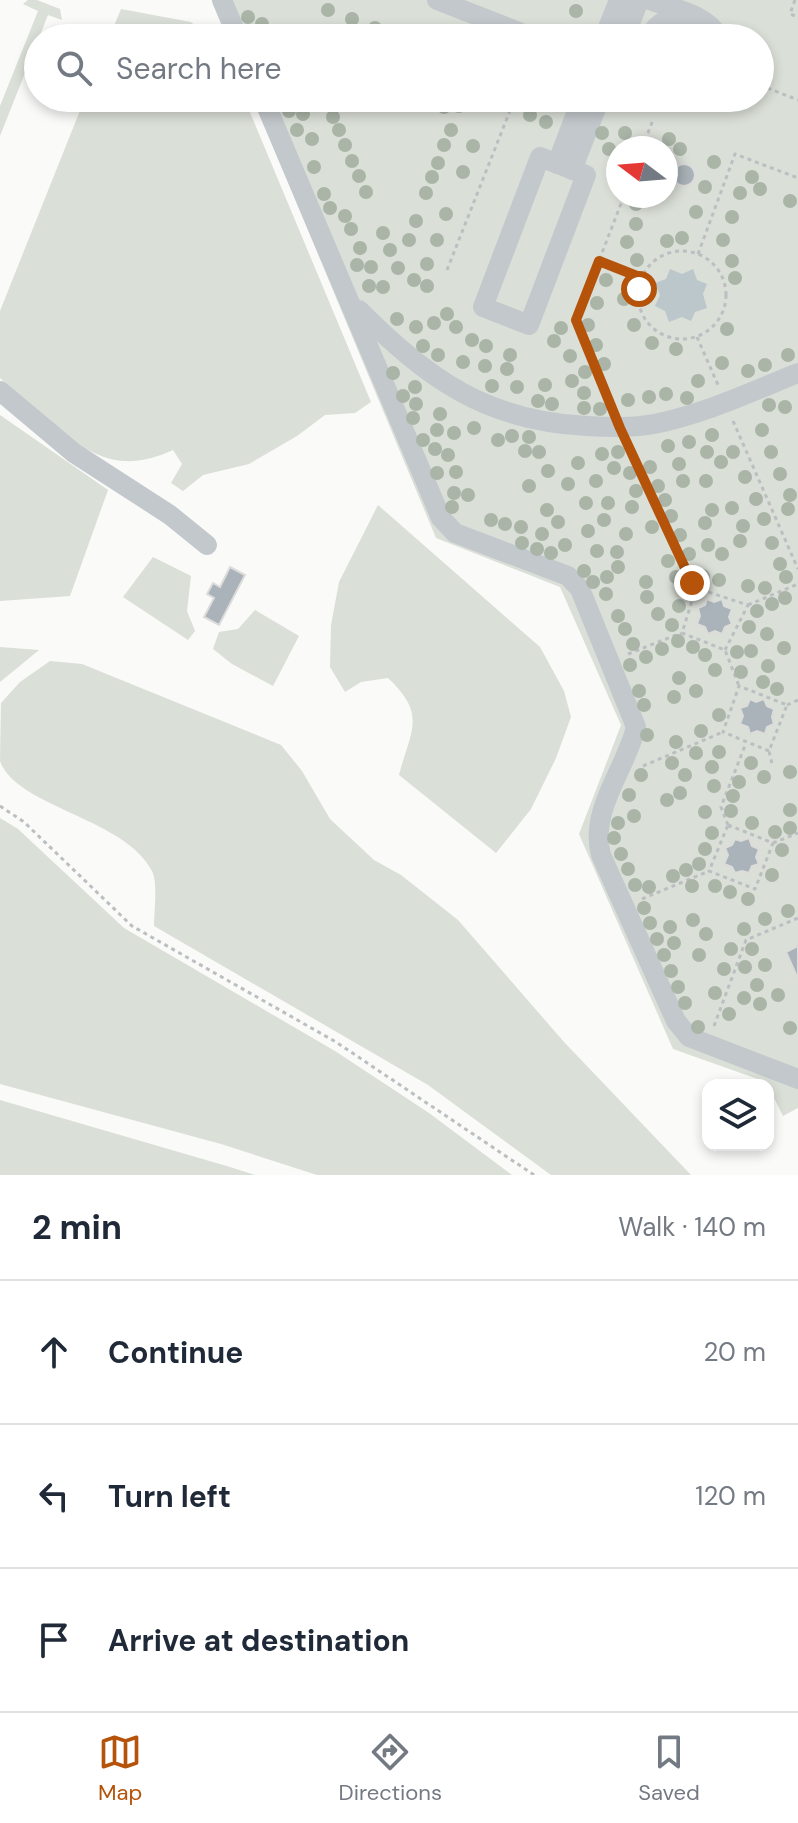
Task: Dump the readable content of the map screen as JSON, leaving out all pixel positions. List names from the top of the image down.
{
  "north": "left",
  "page": {
    "search": "Search here",
    "heading": ["2 min", "Walk · 140 m"],
    "list": [
      ["Continue", "20 m"],
      ["Turn left", "120 m"],
      "Arrive at destination"
    ],
    "nav": ["Map", "Directions", "Saved"]
  }
}
